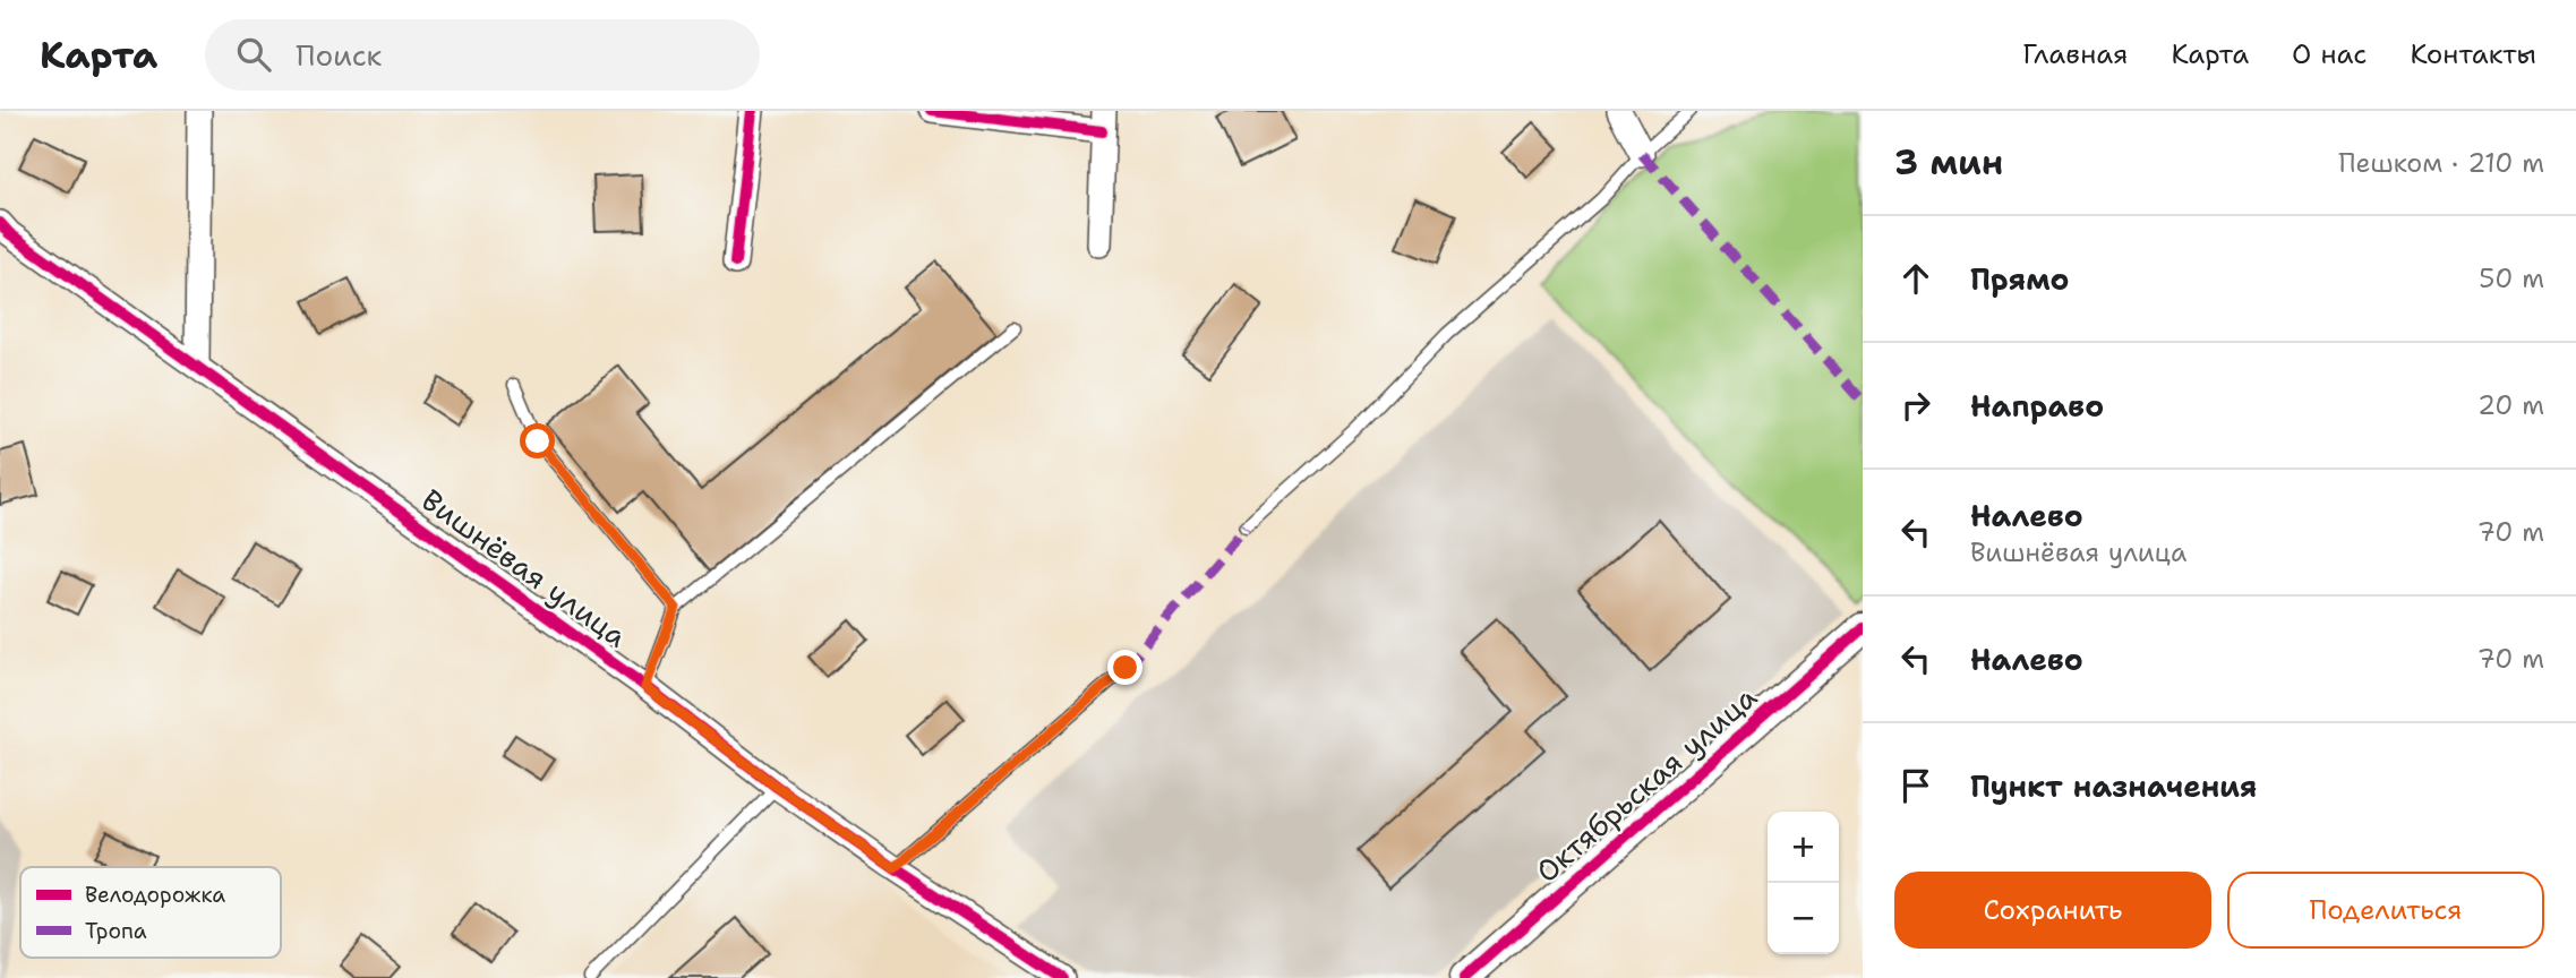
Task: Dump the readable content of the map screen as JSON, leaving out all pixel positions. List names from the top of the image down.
{
  "streets": {
    "street": ["Вишнёвая улица", "Октябрьская улица"]
  },
  "legend": ["Велодорожка", "Тропа"],
  "page": {
    "header": "Карта",
    "search": "Поиск",
    "nav": [
      "Главная",
      "Карта",
      "О нас",
      "Контакты"
    ],
    "heading": ["3 мин", "Пешком · 210 m"],
    "list": [
      ["Прямо", "50 m"],
      ["Направо", "20 m"],
      ["Налево", "Вишнёвая улица", "70 m"],
      ["Налево", "70 m"],
      "Пункт назначения"
    ],
    "map_buttons": ["+", "−"],
    "buttons": ["Сохранить", "Поделиться"]
  }
}
